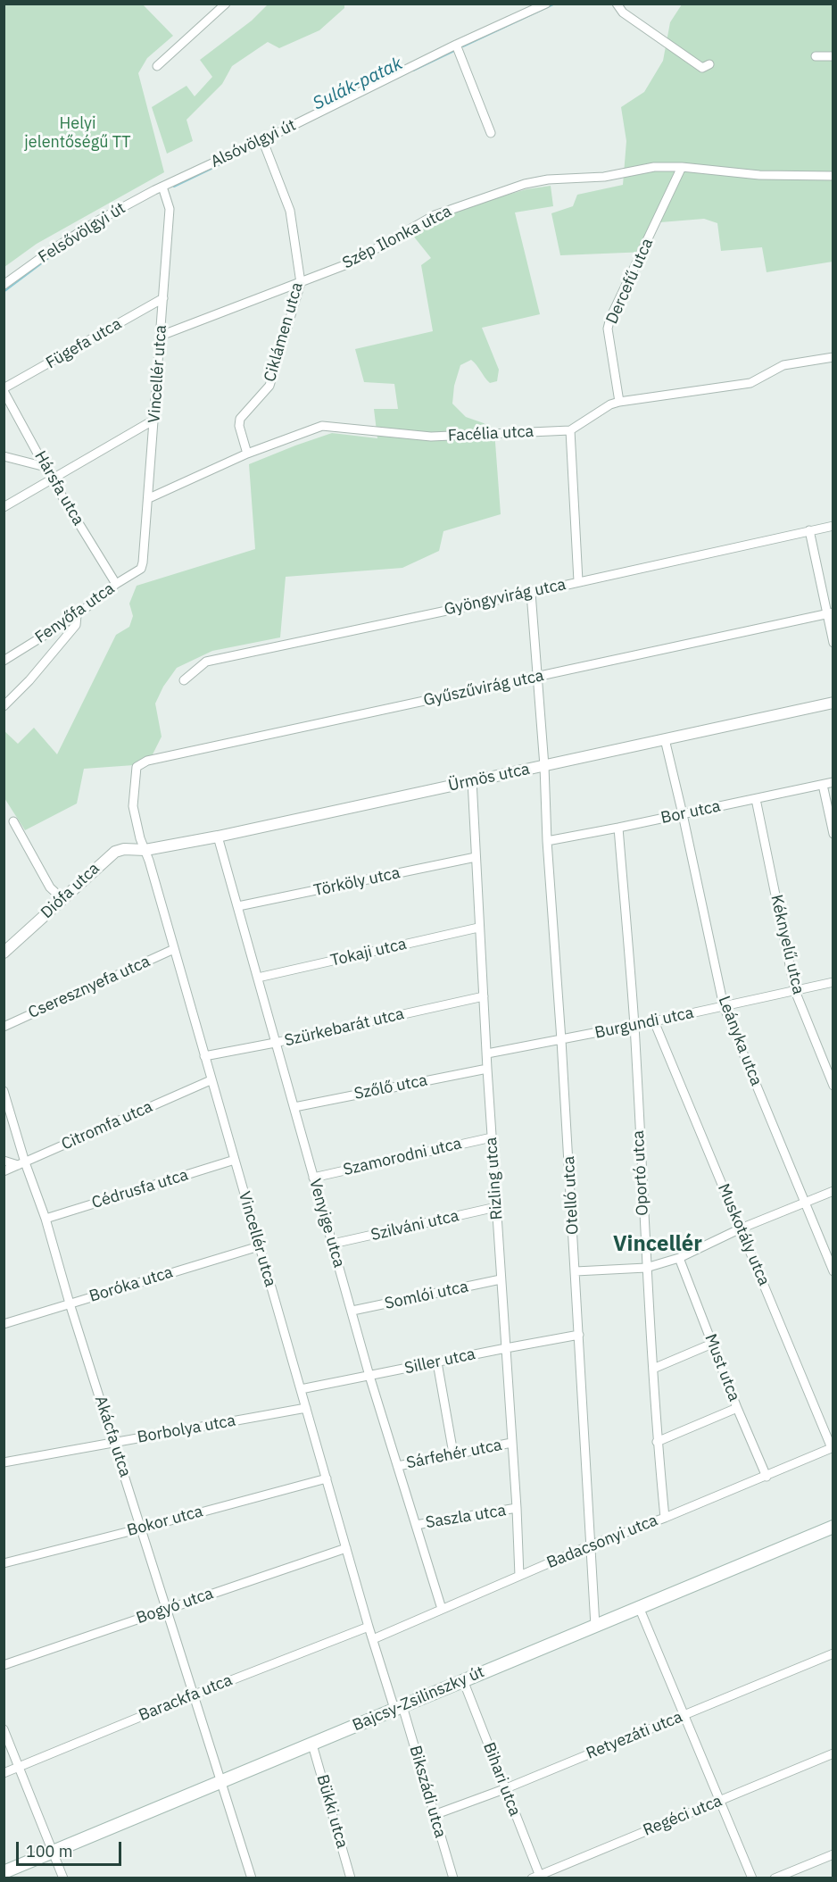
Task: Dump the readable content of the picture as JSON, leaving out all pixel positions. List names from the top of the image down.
{
  "streets": {
    "main road": ["Bajcsy-Zsilinszky út"],
    "street": [
      "Alsóvölgyi út",
      "Felsővölgyi út",
      "Szép Ilonka utca",
      "Dercefű utca",
      "Ciklámen utca",
      "Fügefa utca",
      "Vincellér utca",
      "Facélia utca",
      "Hársfa utca",
      "Gyöngyvirág utca",
      "Fenyőfa utca",
      "Gyűszűvirág utca",
      "Ürmös utca",
      "Bor utca",
      "Törköly utca",
      "Diófa utca",
      "Kéknyelű utca",
      "Tokaji utca",
      "Cseresznyefa utca",
      "Burgundi utca",
      "Szürkebarát utca",
      "Leányka utca",
      "Szőlő utca",
      "Citromfa utca",
      "Szamorodni utca",
      "Oportó utca",
      "Rizling utca",
      "Cédrusfa utca",
      "Otelló utca",
      "Venyige utca",
      "Szilváni utca",
      "Muskotály utca",
      "Boróka utca",
      "Somlói utca",
      "Siller utca",
      "Must utca",
      "Borbolya utca",
      "Akácfa utca",
      "Sárfehér utca",
      "Saszla utca",
      "Bokor utca",
      "Badacsonyi utca",
      "Bogyó utca",
      "Barackfa utca",
      "Retyezáti utca",
      "Bihari utca",
      "Bikszádi utca",
      "Bükki utca",
      "Regéci utca"
    ]
  },
  "crossings": [
    ["Alsóvölgyi út", "Felsővölgyi út"],
    ["Alsóvölgyi út", "Ciklámen utca"],
    ["Alsóvölgyi út", "Vincellér utca"],
    ["Felsővölgyi út", "Vincellér utca"],
    ["Szép Ilonka utca", "Dercefű utca"],
    ["Szép Ilonka utca", "Ciklámen utca"],
    ["Szép Ilonka utca", "Vincellér utca"],
    ["Ciklámen utca", "Facélia utca"],
    ["Fügefa utca", "Vincellér utca"],
    ["Fügefa utca", "Hársfa utca"],
    ["Vincellér utca", "Facélia utca"],
    ["Vincellér utca", "Fenyőfa utca"],
    ["Vincellér utca", "Gyűszűvirág utca"],
    ["Vincellér utca", "Ürmös utca"],
    ["Vincellér utca", "Diófa utca"],
    ["Vincellér utca", "Cseresznyefa utca"],
    ["Vincellér utca", "Szürkebarát utca"],
    ["Vincellér utca", "Citromfa utca"],
    ["Vincellér utca", "Cédrusfa utca"],
    ["Vincellér utca", "Boróka utca"],
    ["Vincellér utca", "Siller utca"],
    ["Vincellér utca", "Borbolya utca"],
    ["Vincellér utca", "Bokor utca"],
    ["Vincellér utca", "Badacsonyi utca"],
    ["Vincellér utca", "Bogyó utca"],
    ["Vincellér utca", "Barackfa utca"],
    ["Vincellér utca", "Bajcsy-Zsilinszky út"],
    ["Vincellér utca", "Bikszádi utca"],
    ["Hársfa utca", "Fenyőfa utca"],
    ["Gyöngyvirág utca", "Otelló utca"],
    ["Gyűszűvirág utca", "Otelló utca"],
    ["Ürmös utca", "Diófa utca"],
    ["Ürmös utca", "Leányka utca"],
    ["Ürmös utca", "Rizling utca"],
    ["Ürmös utca", "Otelló utca"],
    ["Ürmös utca", "Venyige utca"],
    ["Bor utca", "Kéknyelű utca"],
    ["Bor utca", "Leányka utca"],
    ["Bor utca", "Oportó utca"],
    ["Bor utca", "Otelló utca"],
    ["Törköly utca", "Rizling utca"],
    ["Törköly utca", "Venyige utca"],
    ["Kéknyelű utca", "Burgundi utca"],
    ["Tokaji utca", "Rizling utca"],
    ["Tokaji utca", "Venyige utca"],
    ["Burgundi utca", "Leányka utca"],
    ["Burgundi utca", "Oportó utca"],
    ["Burgundi utca", "Rizling utca"],
    ["Burgundi utca", "Otelló utca"],
    ["Burgundi utca", "Muskotály utca"],
    ["Szürkebarát utca", "Rizling utca"],
    ["Szürkebarát utca", "Venyige utca"],
    ["Szőlő utca", "Rizling utca"],
    ["Szőlő utca", "Venyige utca"],
    ["Citromfa utca", "Akácfa utca"],
    ["Szamorodni utca", "Rizling utca"],
    ["Szamorodni utca", "Venyige utca"],
    ["Oportó utca", "Badacsonyi utca"],
    ["Rizling utca", "Szilváni utca"],
    ["Rizling utca", "Somlói utca"],
    ["Rizling utca", "Siller utca"],
    ["Rizling utca", "Sárfehér utca"],
    ["Rizling utca", "Saszla utca"],
    ["Rizling utca", "Badacsonyi utca"],
    ["Cédrusfa utca", "Akácfa utca"],
    ["Otelló utca", "Siller utca"],
    ["Otelló utca", "Badacsonyi utca"],
    ["Otelló utca", "Bajcsy-Zsilinszky út"],
    ["Venyige utca", "Szilváni utca"],
    ["Venyige utca", "Somlói utca"],
    ["Venyige utca", "Siller utca"],
    ["Venyige utca", "Sárfehér utca"],
    ["Venyige utca", "Saszla utca"],
    ["Venyige utca", "Badacsonyi utca"],
    ["Muskotály utca", "Badacsonyi utca"],
    ["Boróka utca", "Akácfa utca"],
    ["Must utca", "Badacsonyi utca"],
    ["Borbolya utca", "Akácfa utca"],
    ["Akácfa utca", "Bokor utca"],
    ["Akácfa utca", "Bogyó utca"],
    ["Akácfa utca", "Barackfa utca"],
    ["Akácfa utca", "Bajcsy-Zsilinszky út"],
    ["Bajcsy-Zsilinszky út", "Bihari utca"],
    ["Bajcsy-Zsilinszky út", "Bikszádi utca"],
    ["Bajcsy-Zsilinszky út", "Bükki utca"],
    ["Retyezáti utca", "Bihari utca"],
    ["Retyezáti utca", "Bikszádi utca"],
    ["Bihari utca", "Regéci utca"]
  ],
  "districts": ["Vincellér"],
  "water": ["Sulák-patak"],
  "parks": ["Helyi jelentőségű TT"],
  "scale_bar": "100 m"
}
